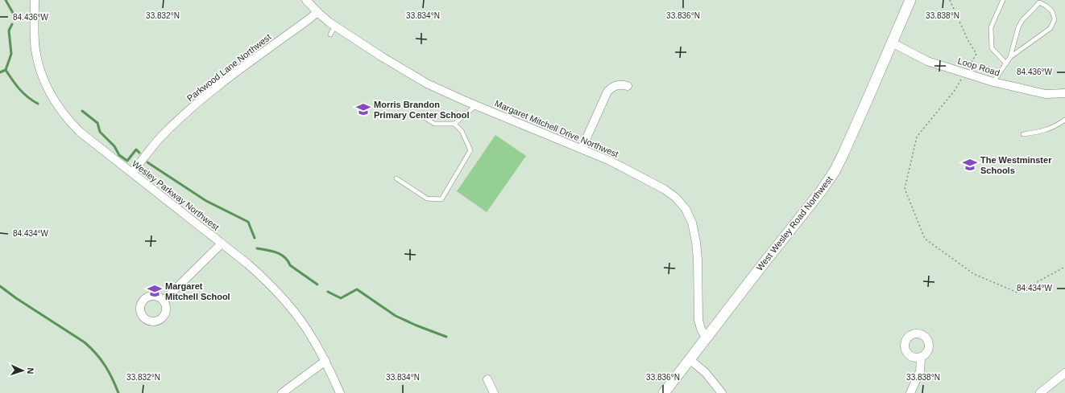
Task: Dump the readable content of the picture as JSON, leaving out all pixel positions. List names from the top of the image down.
{
  "streets": {
    "street": [
      "Loop Road",
      "Parkwood Lane Northwest",
      "Margaret Mitchell Drive Northwest",
      "Wesley Parkway Northwest",
      "West Wesley Road Northwest"
    ]
  },
  "crossings": [
    ["Loop Road", "West Wesley Road Northwest"],
    ["Parkwood Lane Northwest", "Margaret Mitchell Drive Northwest"],
    ["Parkwood Lane Northwest", "Wesley Parkway Northwest"],
    ["Margaret Mitchell Drive Northwest", "West Wesley Road Northwest"]
  ],
  "places": {
    "school or university": ["Morris Brandon Primary Center School", "The Westminster Schools", "Margaret Mitchell School"]
  },
  "north": "right",
  "coordinates": [
    "33.832°N",
    "33.834°N",
    "33.836°N",
    "33.838°N",
    "84.436°W",
    "84.434°W"
  ]
}
